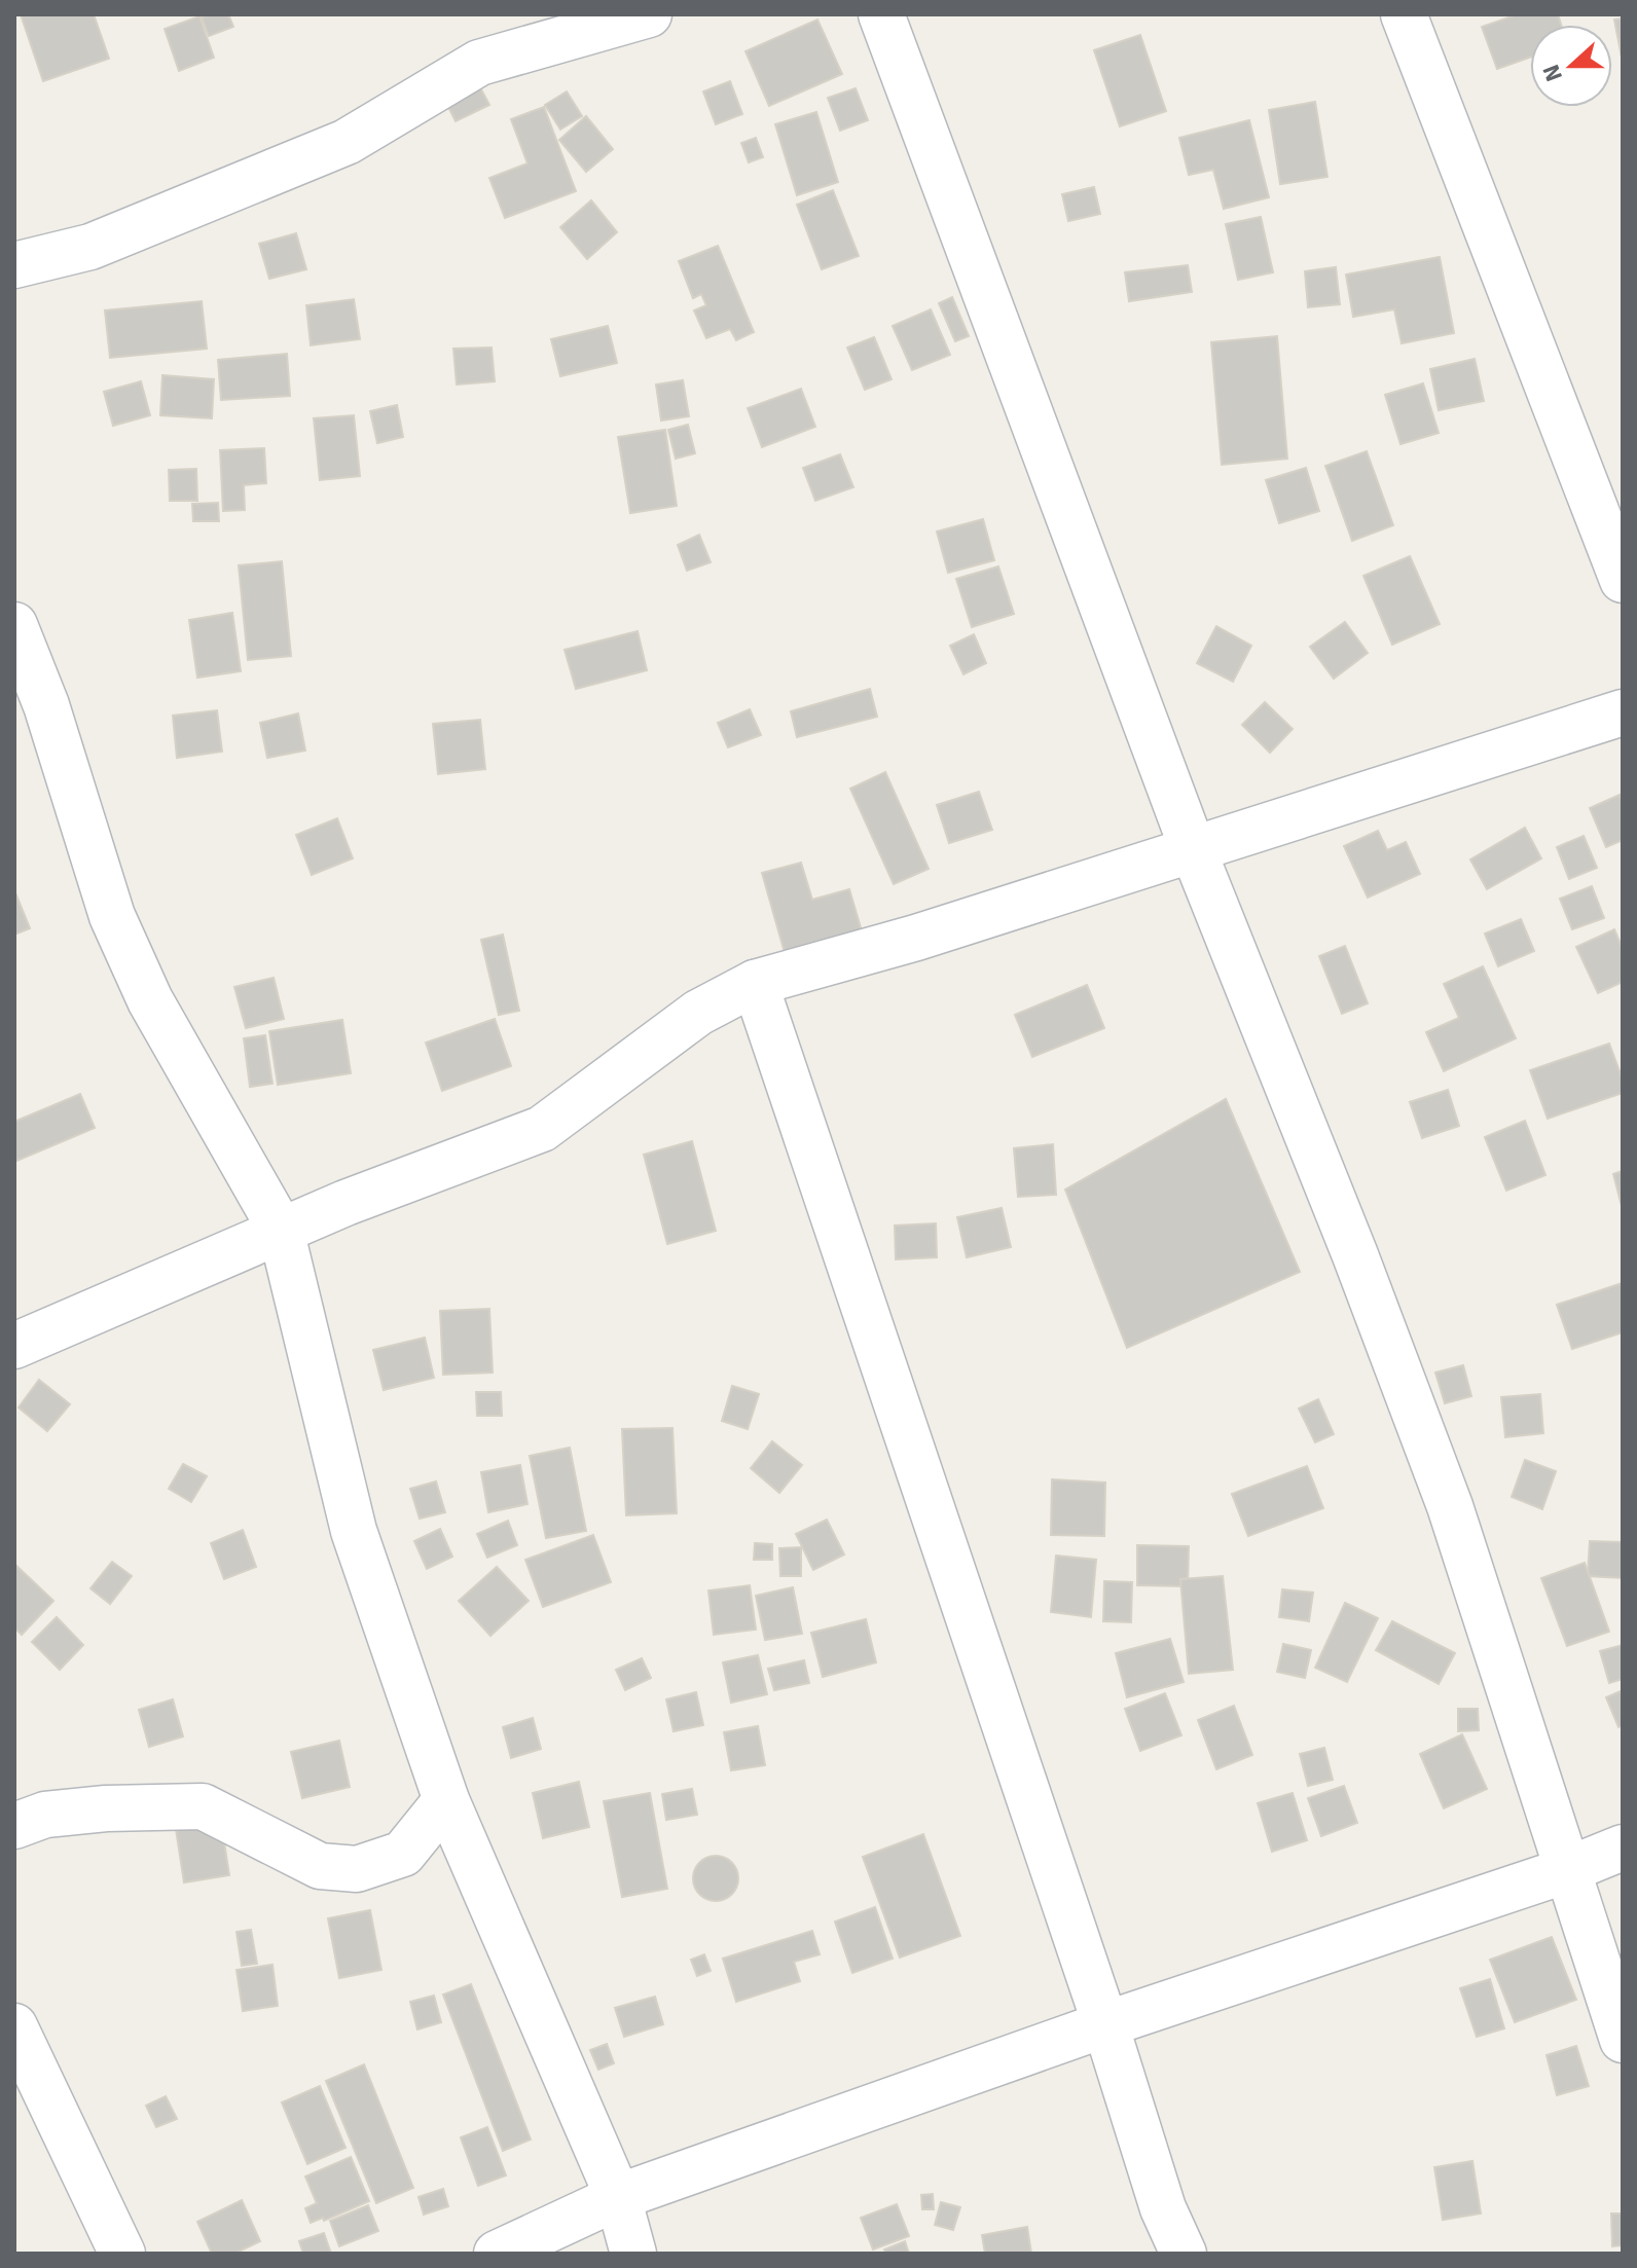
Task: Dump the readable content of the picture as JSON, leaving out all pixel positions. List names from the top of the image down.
{
  "north": "left"
}
